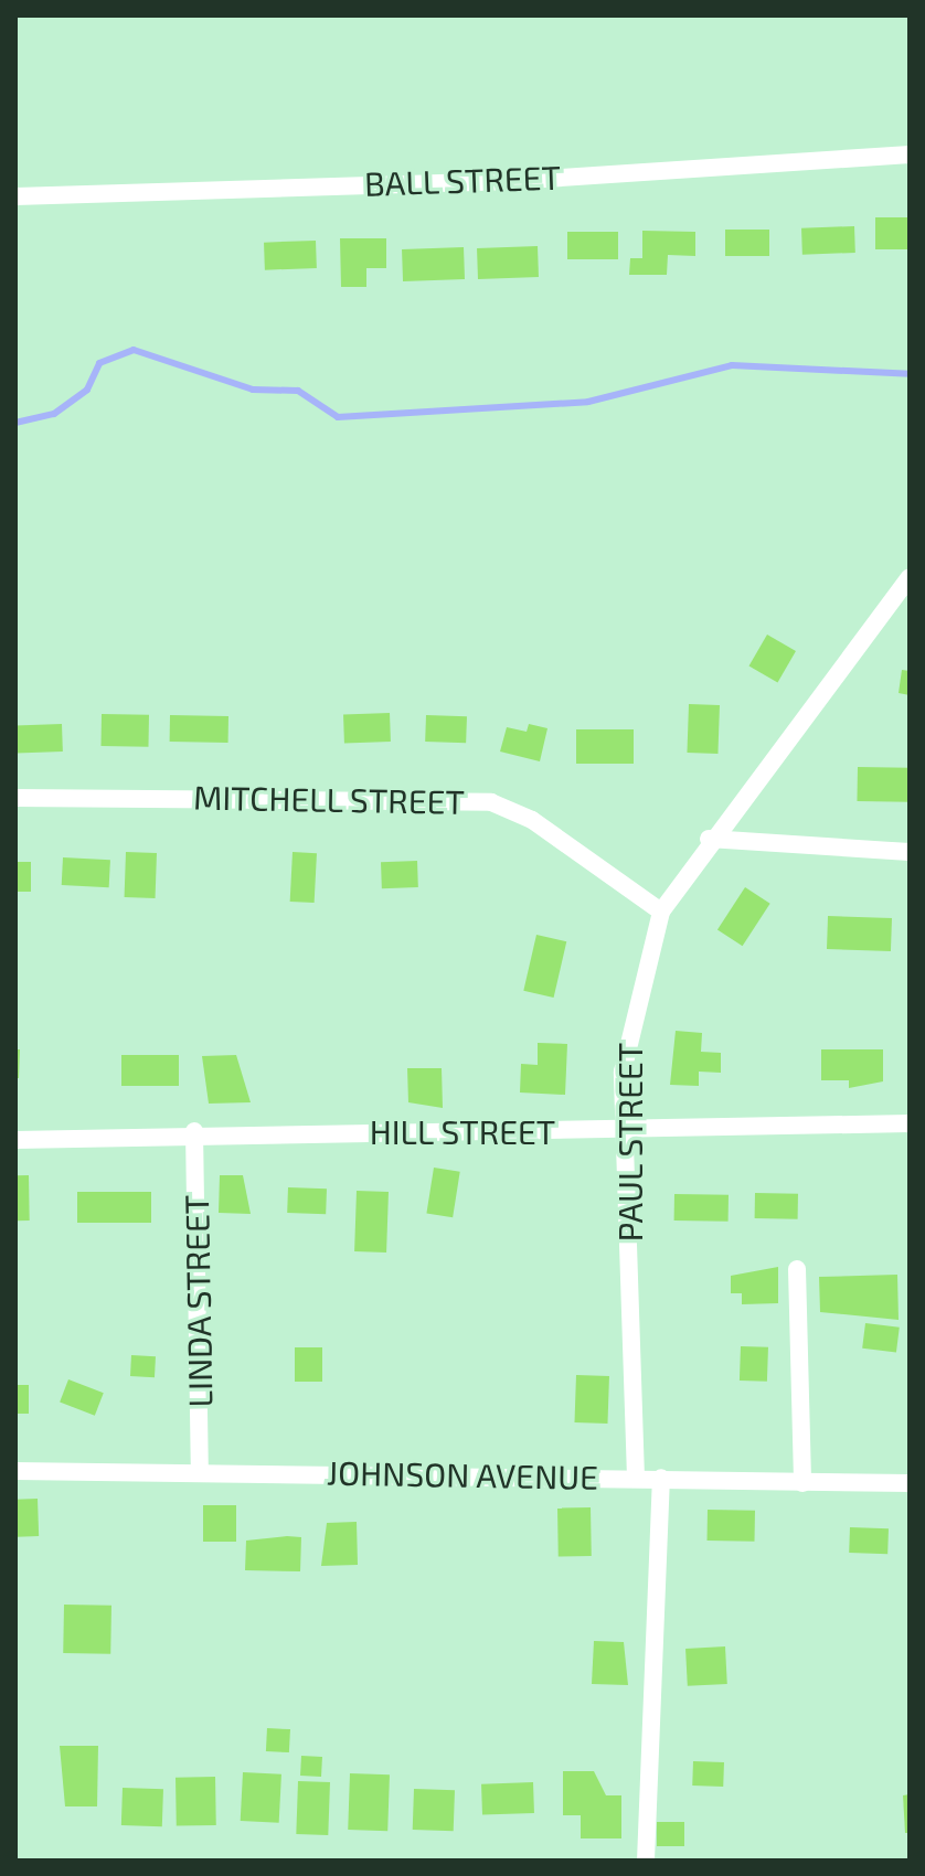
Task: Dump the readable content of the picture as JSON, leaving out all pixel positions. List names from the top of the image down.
{
  "streets": {
    "street": [
      "BALL STREET",
      "MITCHELL STREET",
      "HILL STREET",
      "PAUL STREET",
      "LINDA STREET",
      "JOHNSON AVENUE"
    ]
  },
  "crossings": [
    ["MITCHELL STREET", "PAUL STREET"],
    ["HILL STREET", "PAUL STREET"],
    ["HILL STREET", "LINDA STREET"],
    ["PAUL STREET", "JOHNSON AVENUE"],
    ["LINDA STREET", "JOHNSON AVENUE"]
  ]
}
